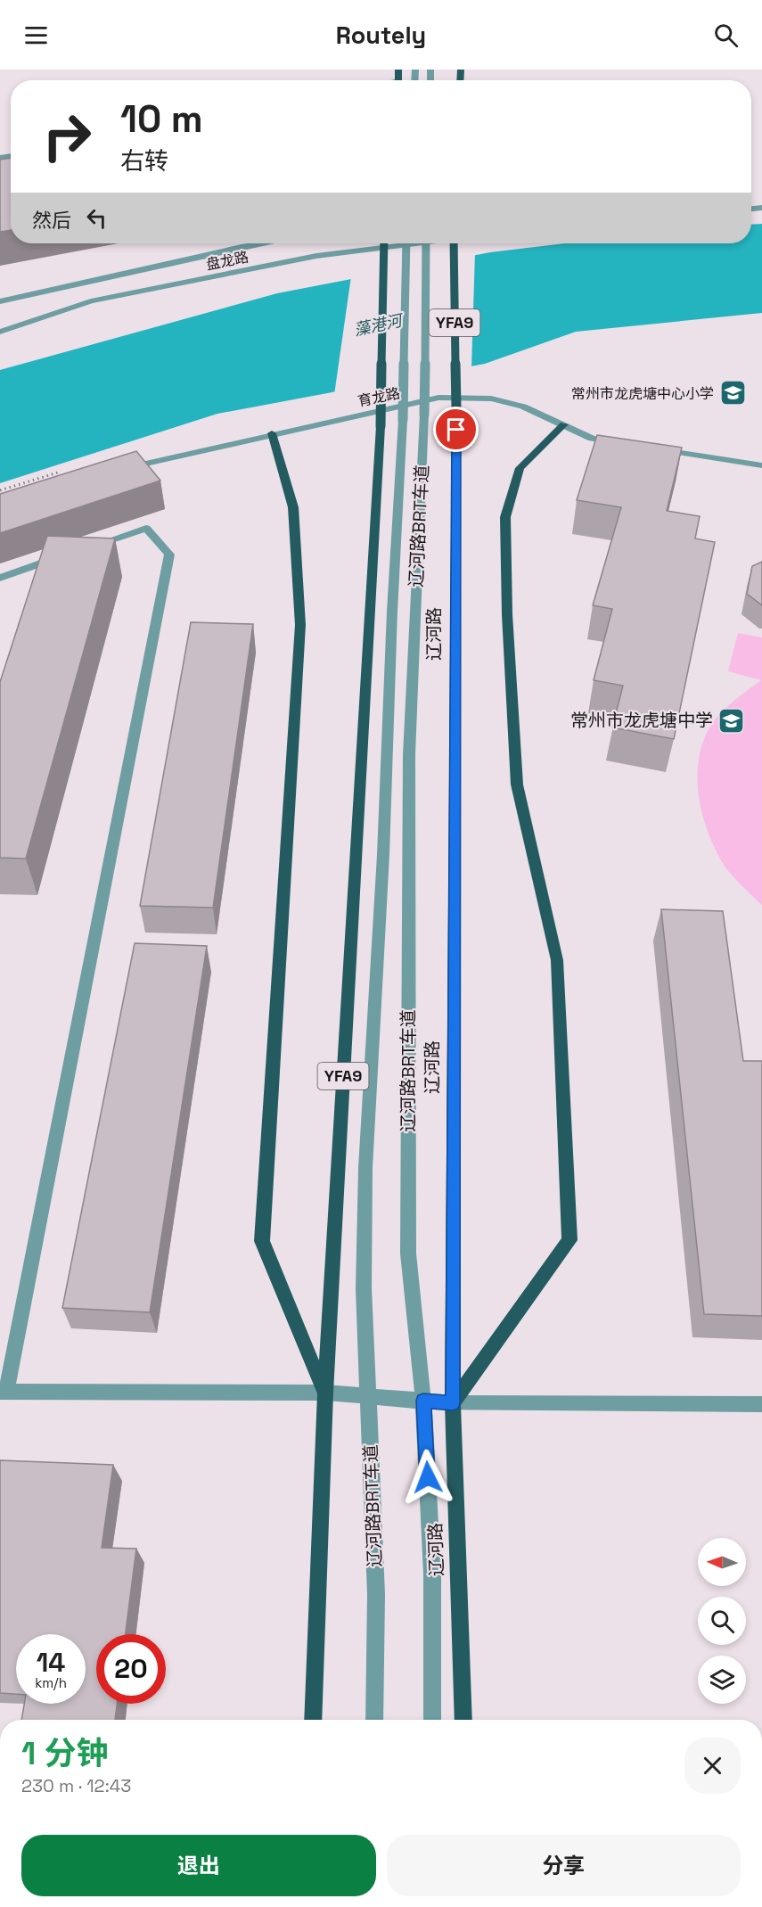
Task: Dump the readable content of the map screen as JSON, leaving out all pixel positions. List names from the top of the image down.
{
  "streets": {
    "main road": ["YFA9", "辽河路"],
    "street": ["盘龙路", "育龙路", "辽河路BRT车道"]
  },
  "water": ["藻港河"],
  "places": {
    "school or university": ["常州市龙虎塘中心小学", "常州市龙虎塘中学"]
  },
  "north": "left",
  "page": {
    "header": "Routely",
    "turn": ["10 m", "右转"],
    "then": "然后",
    "speed": "14 km/h",
    "limit": "20",
    "heading": ["1 分钟", "230 m · 12:43"],
    "buttons": ["退出", "分享"]
  }
}
